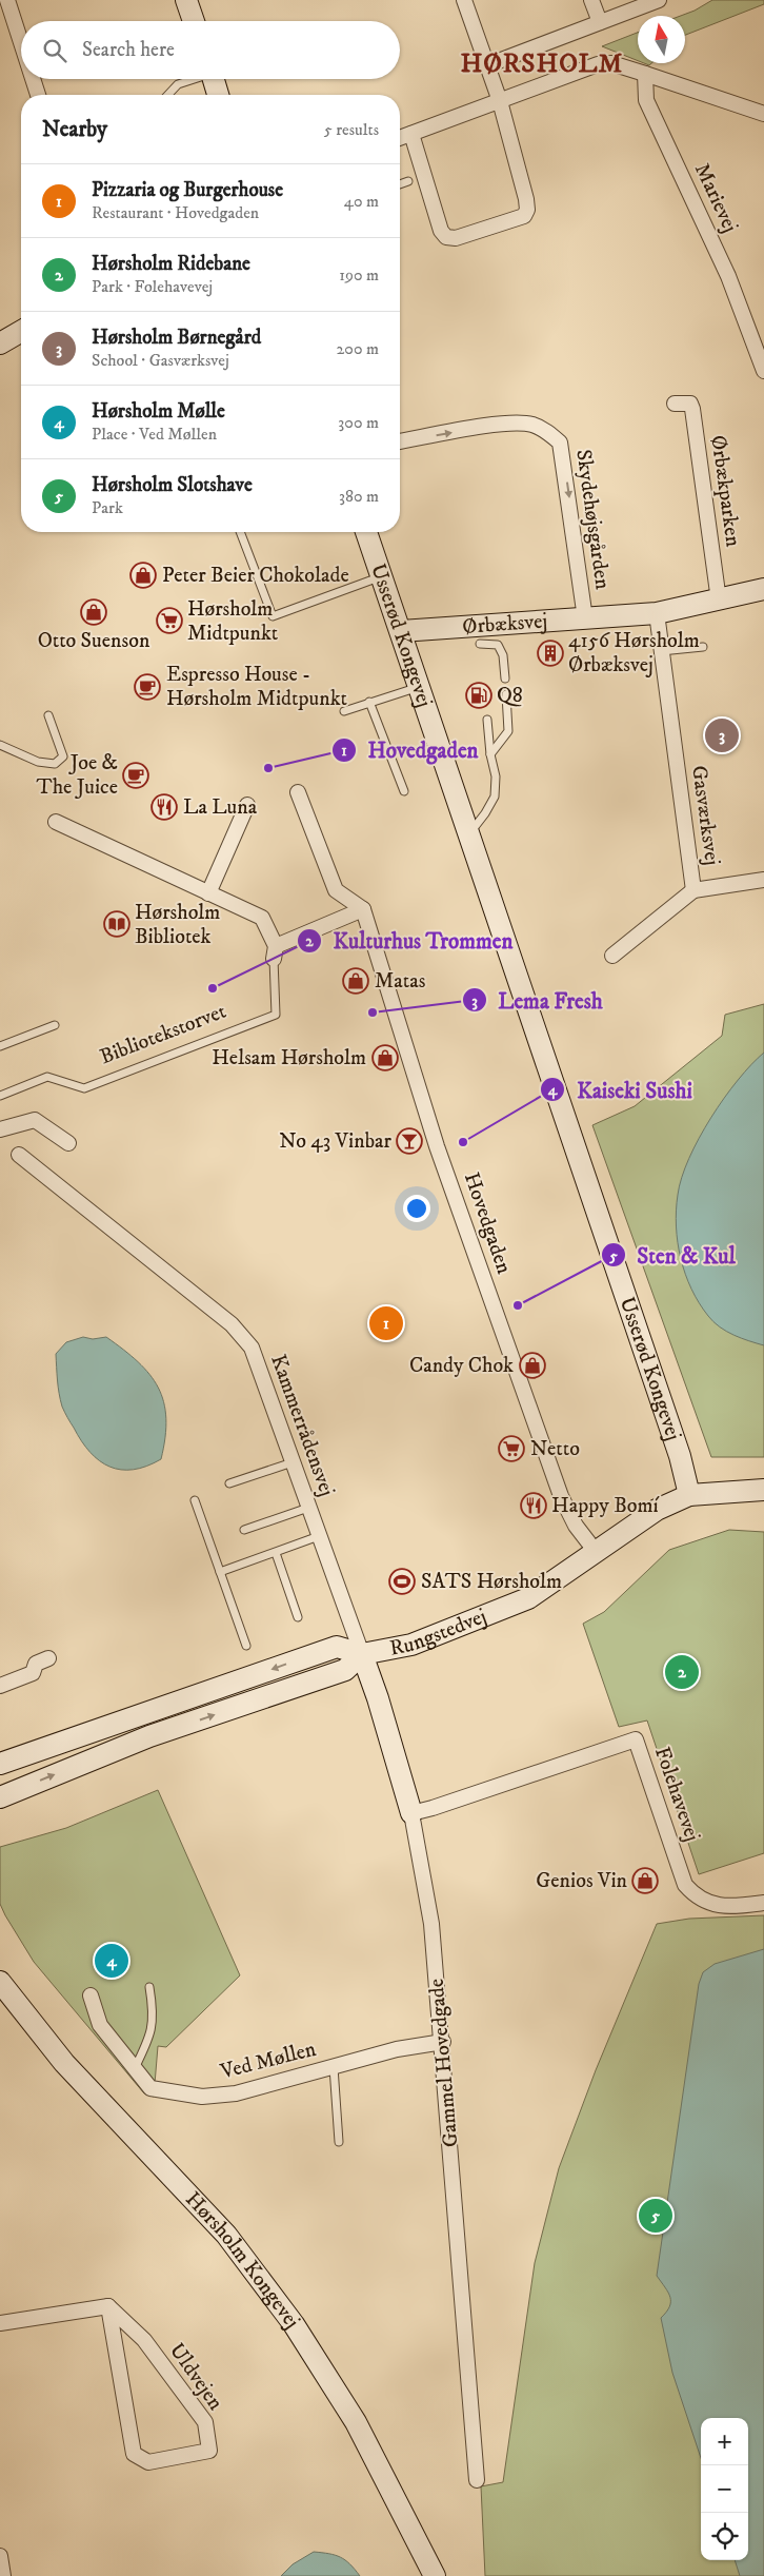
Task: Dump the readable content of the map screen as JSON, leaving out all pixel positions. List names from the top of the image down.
{
  "streets": {
    "main road": [
      "Ørbæksvej",
      "Usserød Kongevej",
      "Rungstedvej",
      "Gammel Hovedgade",
      "Hørsholm Kongevej"
    ],
    "street": [
      "Marievej",
      "Ørbækparken",
      "Skydehøjsgården",
      "Gasværksvej",
      "Bibliotekstorvet",
      "Hovedgaden",
      "Kammerrådensvej",
      "Folehavevej",
      "Ved Møllen",
      "Uldvejen"
    ]
  },
  "crossings": [
    ["Ørbækparken", "Ørbæksvej"],
    ["Skydehøjsgården", "Ørbæksvej"],
    ["Ørbæksvej", "Usserød Kongevej"],
    ["Ørbæksvej", "Gasværksvej"],
    ["Usserød Kongevej", "Rungstedvej"],
    ["Hovedgaden", "Rungstedvej"],
    ["Kammerrådensvej", "Rungstedvej"],
    ["Kammerrådensvej", "Gammel Hovedgade"],
    ["Rungstedvej", "Gammel Hovedgade"],
    ["Folehavevej", "Gammel Hovedgade"],
    ["Ved Møllen", "Gammel Hovedgade"]
  ],
  "districts": ["HØRSHOLM"],
  "places": {
    "shop": [
      "Peter Beier Chokolade",
      "Otto Suenson",
      "Matas",
      "Helsam Hørsholm",
      "Candy Chok",
      "Genios Vin"
    ],
    "supermarket": ["Hørsholm Midtpunkt", "Netto"],
    "building": ["4156 Hørsholm Ørbæksvej"],
    "cafe": ["Espresso House - Hørsholm Midtpunkt", "Joe & The Juice"],
    "fuel station": ["Q8"],
    "other": [
      "Hovedgaden",
      "Kulturhus Trommen",
      "Lema Fresh",
      "Kaiseki Sushi",
      "Sten & Kul"
    ],
    "restaurant": ["La Luna", "Happy Bomí"],
    "library": ["Hørsholm Bibliotek"],
    "bar": ["No 43 Vinbar"],
    "sports": ["SATS Hørsholm"]
  },
  "north": "top",
  "page": {
    "search": "Search here",
    "heading": ["Nearby", "5 results"],
    "list": [
      {
        "mark": "1",
        "name": "Pizzaria og Burgerhouse",
        "note": "Restaurant · Hovedgaden",
        "value": "40 m"
      },
      {
        "mark": "2",
        "name": "Hørsholm Ridebane",
        "note": "Park · Folehavevej",
        "value": "190 m"
      },
      {
        "mark": "3",
        "name": "Hørsholm Børnegård",
        "note": "School · Gasværksvej",
        "value": "200 m"
      },
      {
        "mark": "4",
        "name": "Hørsholm Mølle",
        "note": "Place · Ved Møllen",
        "value": "300 m"
      },
      {
        "mark": "5",
        "name": "Hørsholm Slotshave",
        "note": "Park",
        "value": "380 m"
      }
    ],
    "pins": [
      "3",
      "1",
      "2",
      "4",
      "5"
    ],
    "map_buttons": ["+", "−"]
  }
}
